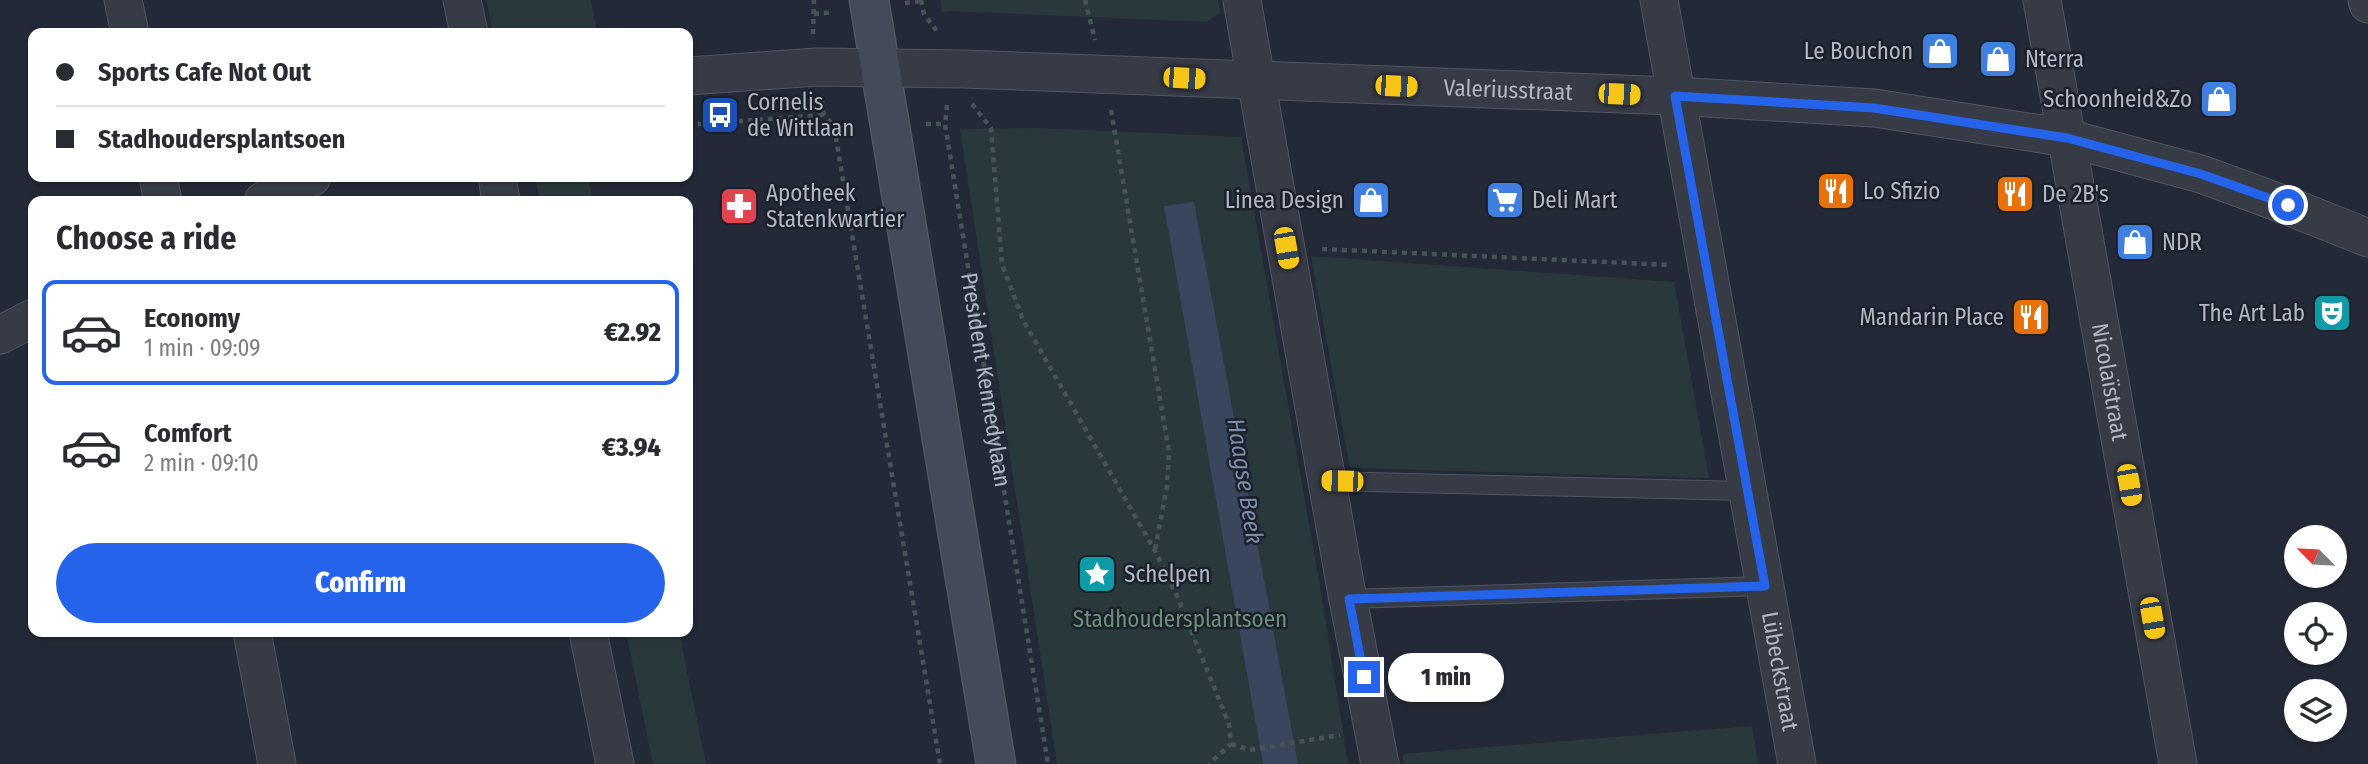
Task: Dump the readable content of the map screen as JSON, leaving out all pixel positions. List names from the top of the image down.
{
  "streets": {
    "street": ["Valeriusstraat", "Nicolaïstraat", "Lübeckstraat"],
    "path": ["President Kennedylaan"]
  },
  "crossings": [
    ["Valeriusstraat", "President Kennedylaan"],
    ["Valeriusstraat", "Nicolaïstraat"],
    ["Valeriusstraat", "Lübeckstraat"]
  ],
  "water": ["Haagse Beek"],
  "parks": ["Stadhoudersplantsoen"],
  "places": {
    "shop": [
      "Le Bouchon",
      "Nterra",
      "Schoonheid&Zo",
      "Linea Design",
      "NDR"
    ],
    "bus stop": ["Cornelis de Wittlaan"],
    "restaurant": ["Lo Sfizio", "De 2B's", "Mandarin Place"],
    "supermarket": ["Deli Mart"],
    "pharmacy": ["Apotheek Statenkwartier"],
    "theatre": ["The Art Lab"],
    "place": ["Schelpen"]
  },
  "north": "top left",
  "page": {
    "banner": ["Sports Cafe Not Out", "Stadhoudersplantsoen"],
    "heading": "Choose a ride",
    "list": [
      {
        "name": "Economy",
        "note": "1 min · 09:09",
        "value": "€2.92"
      },
      {
        "name": "Comfort",
        "note": "2 min · 09:10",
        "value": "€3.94"
      }
    ],
    "buttons": "Confirm",
    "bubble": "1 min"
  }
}
